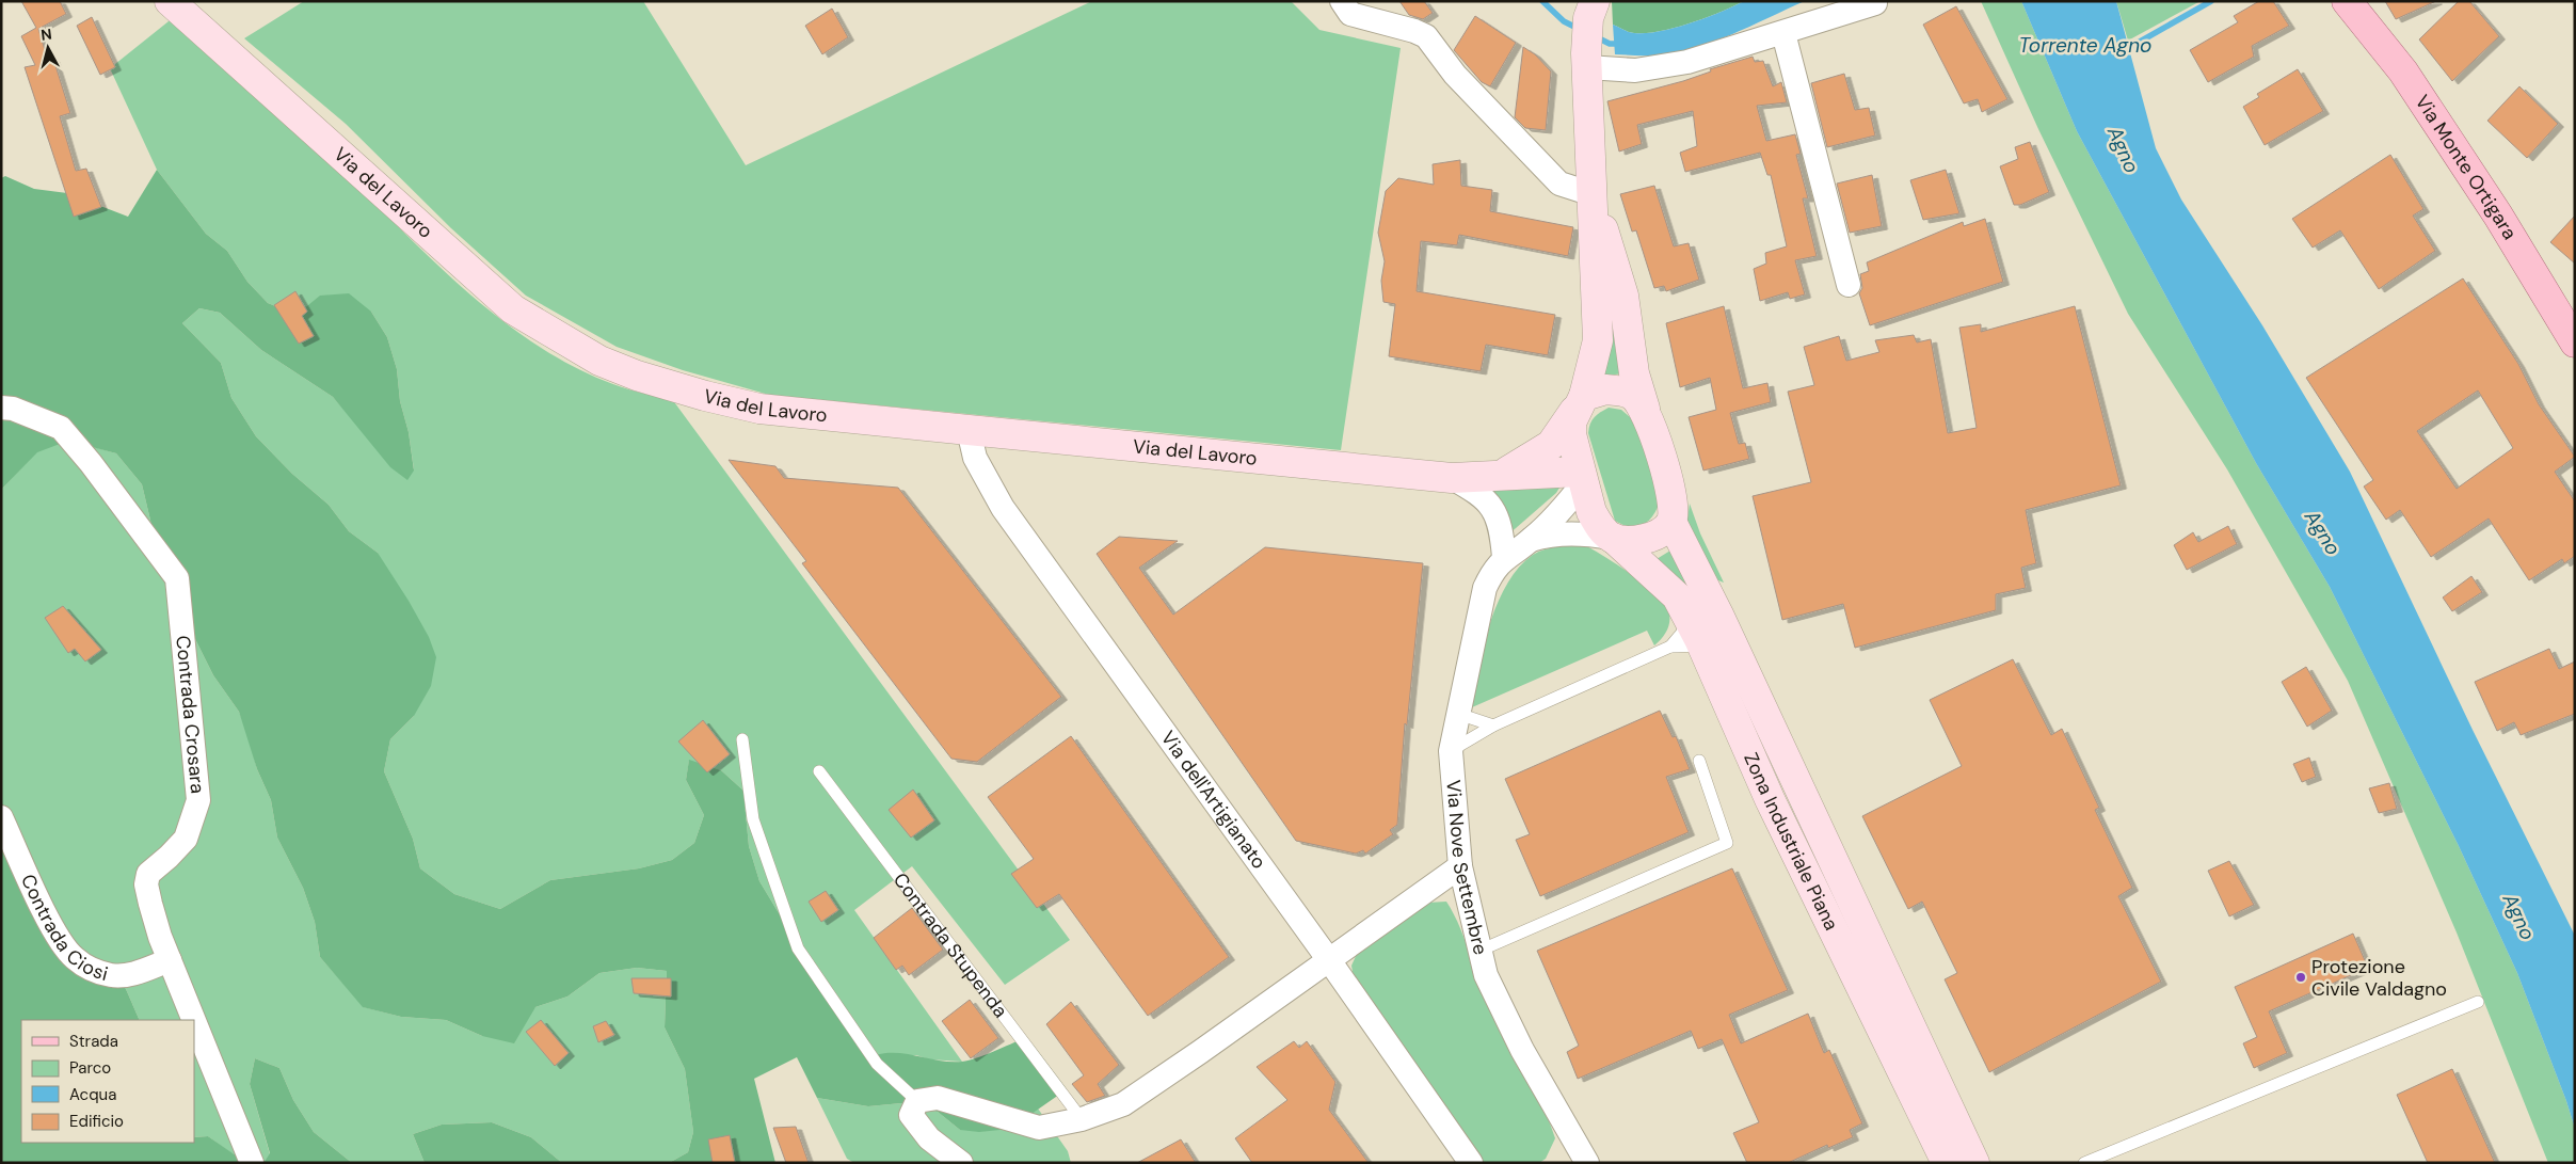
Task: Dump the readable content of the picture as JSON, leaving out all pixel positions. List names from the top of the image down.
{
  "streets": {
    "main road": ["Via Monte Ortigara", "Via del Lavoro", "Zona Industriale Piana"],
    "street": [
      "Contrada Crosara",
      "Via dell'Artigianato",
      "Via Nove Settembre",
      "Contrada Ciosi"
    ],
    "lane": ["Contrada Stupenda"]
  },
  "crossings": [
    ["Via del Lavoro", "Via dell'Artigianato"],
    ["Via del Lavoro", "Zona Industriale Piana"],
    ["Via del Lavoro", "Via Nove Settembre"],
    ["Contrada Crosara", "Contrada Ciosi"],
    ["Zona Industriale Piana", "Via Nove Settembre"]
  ],
  "water": ["Torrente Agno", "Agno"],
  "places": ["Protezione Civile Valdagno"],
  "legend": [
    "Strada",
    "Parco",
    "Acqua",
    "Edificio"
  ],
  "north": "top"
}
